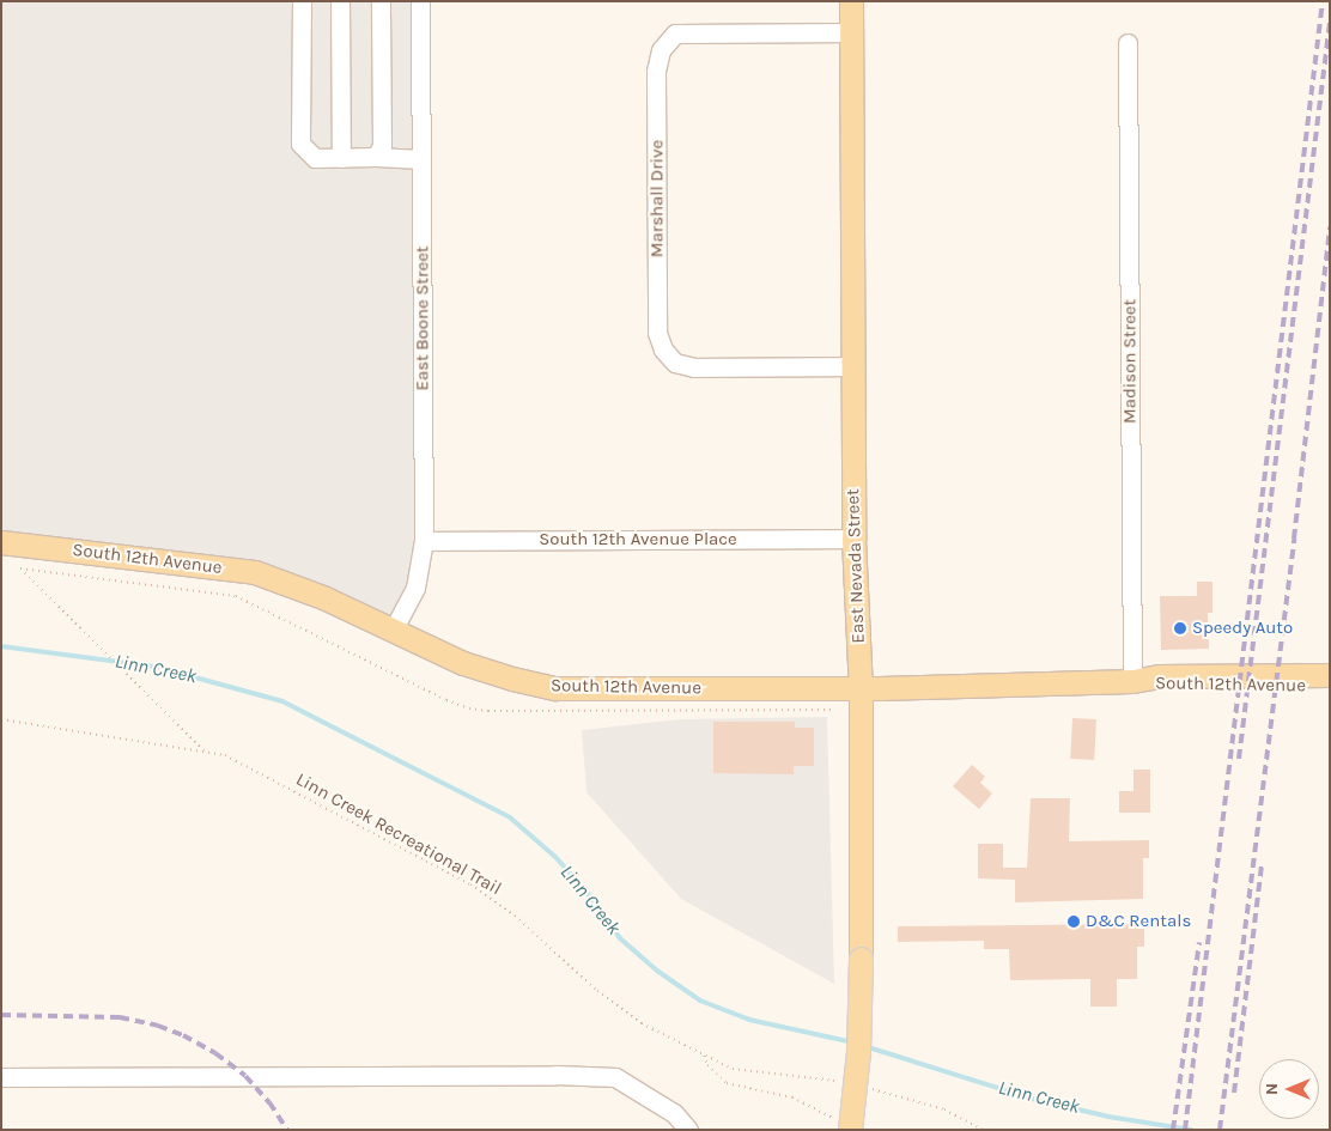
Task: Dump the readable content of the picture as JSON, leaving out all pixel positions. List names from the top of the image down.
{
  "streets": {
    "main road": ["South 12th Avenue", "East Nevada Street"],
    "street": [
      "Marshall Drive",
      "East Boone Street",
      "Madison Street",
      "South 12th Avenue Place"
    ],
    "path": ["Linn Creek Recreational Trail"]
  },
  "crossings": [
    ["Marshall Drive", "East Nevada Street"],
    ["East Boone Street", "South 12th Avenue Place"],
    ["East Boone Street", "South 12th Avenue"],
    ["Madison Street", "South 12th Avenue"],
    ["South 12th Avenue Place", "East Nevada Street"],
    ["South 12th Avenue", "East Nevada Street"]
  ],
  "water": ["Linn Creek"],
  "places": ["Speedy Auto", "D&C Rentals"],
  "north": "left"
}
